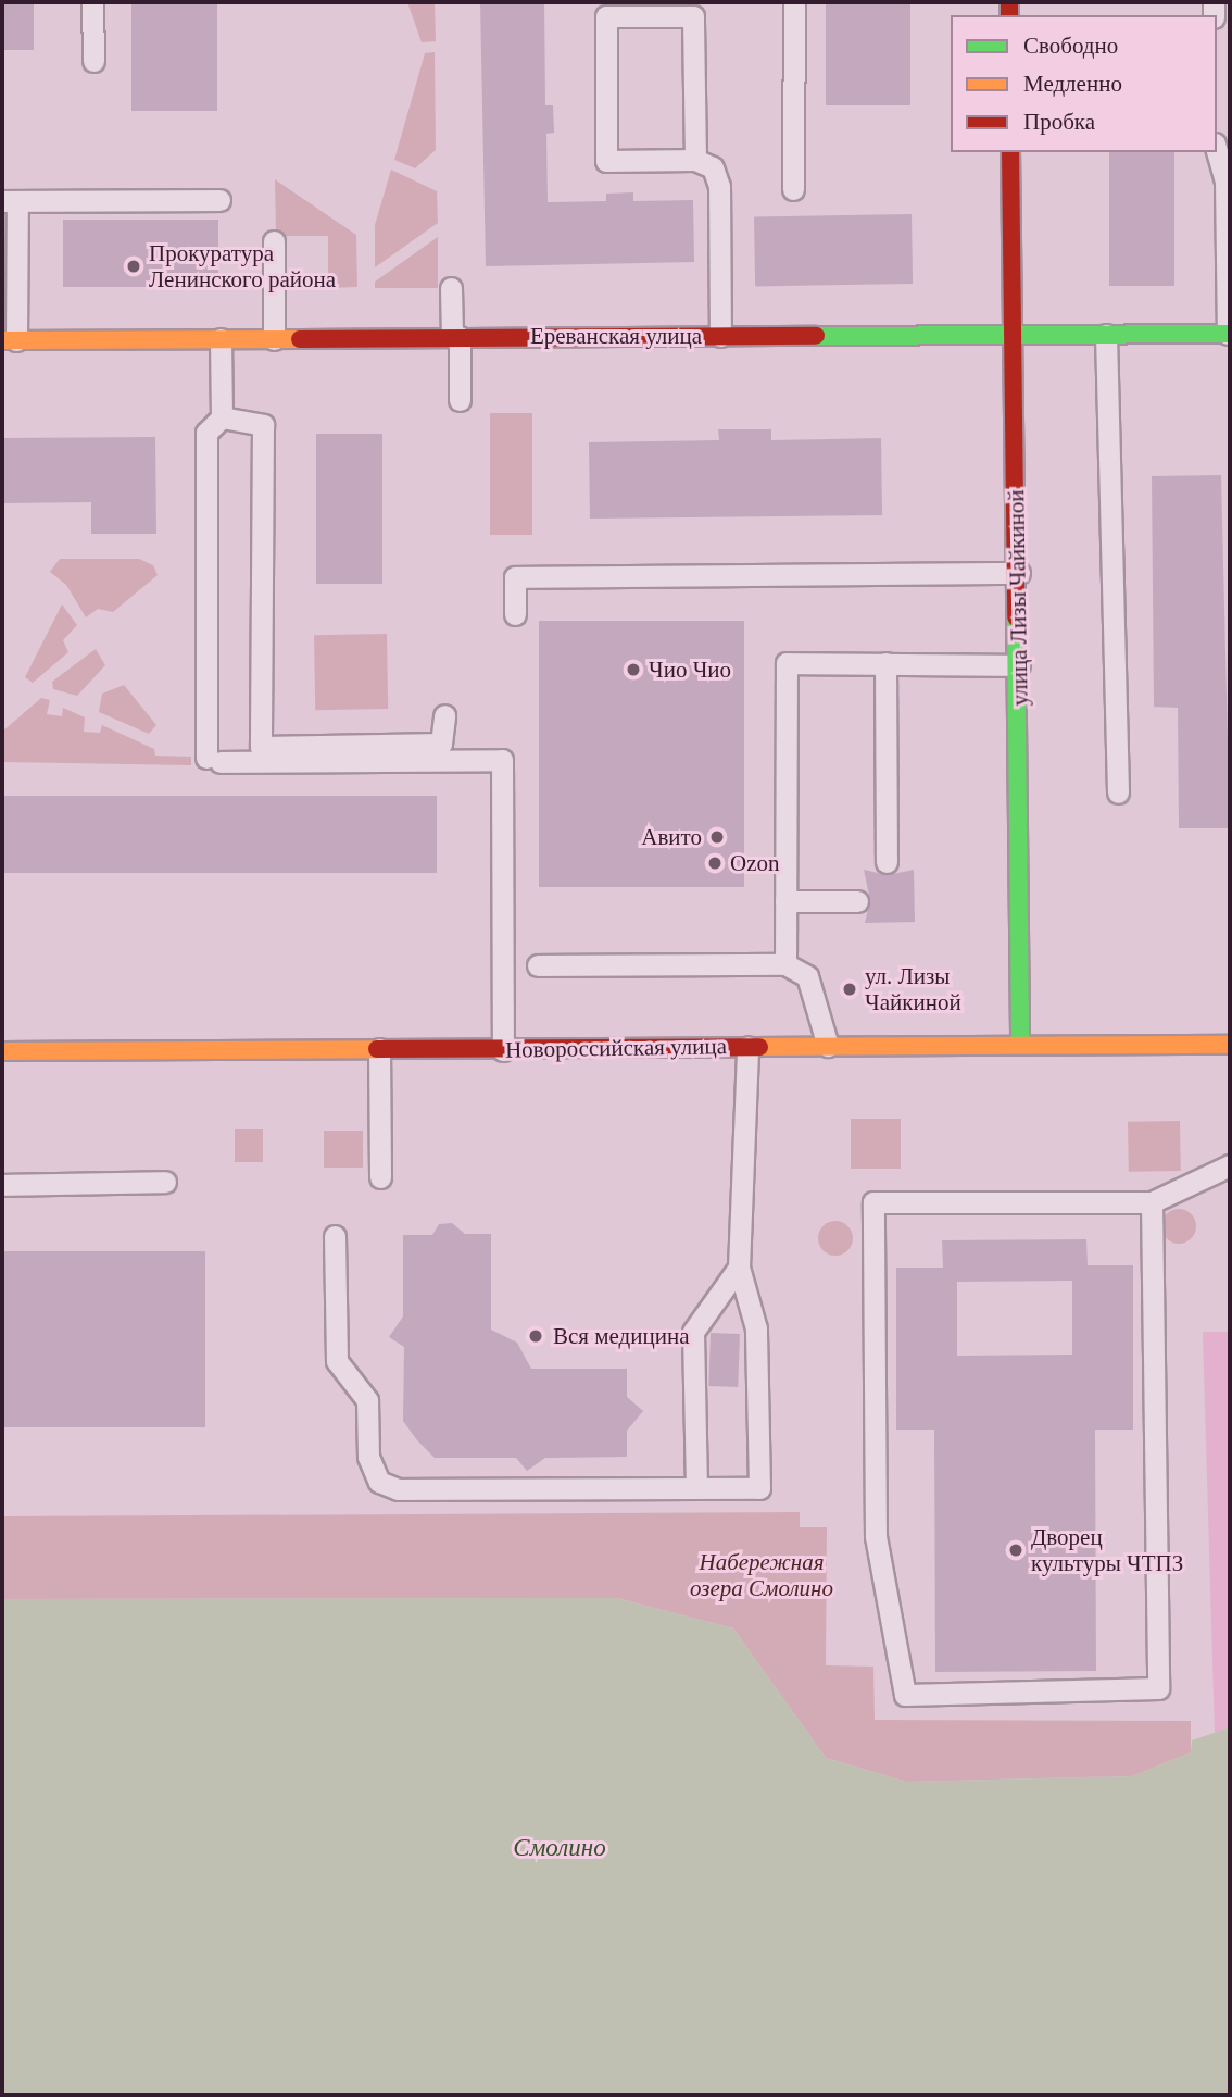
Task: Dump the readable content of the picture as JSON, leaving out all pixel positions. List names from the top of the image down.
{
  "streets": {
    "street": ["Ереванская улица", "улица Лизы Чайкиной", "Новороссийская улица"]
  },
  "crossings": [
    ["Ереванская улица", "улица Лизы Чайкиной"],
    ["улица Лизы Чайкиной", "Новороссийская улица"]
  ],
  "water": ["Смолино"],
  "parks": ["Набережная озера Смолино"],
  "places": [
    "Прокуратура Ленинского района",
    "Чио Чио",
    "Авито",
    "Ozon",
    "ул. Лизы Чайкиной",
    "Вся медицина",
    "Дворец культуры ЧТПЗ"
  ],
  "legend": ["Свободно", "Медленно", "Пробка"]
}
